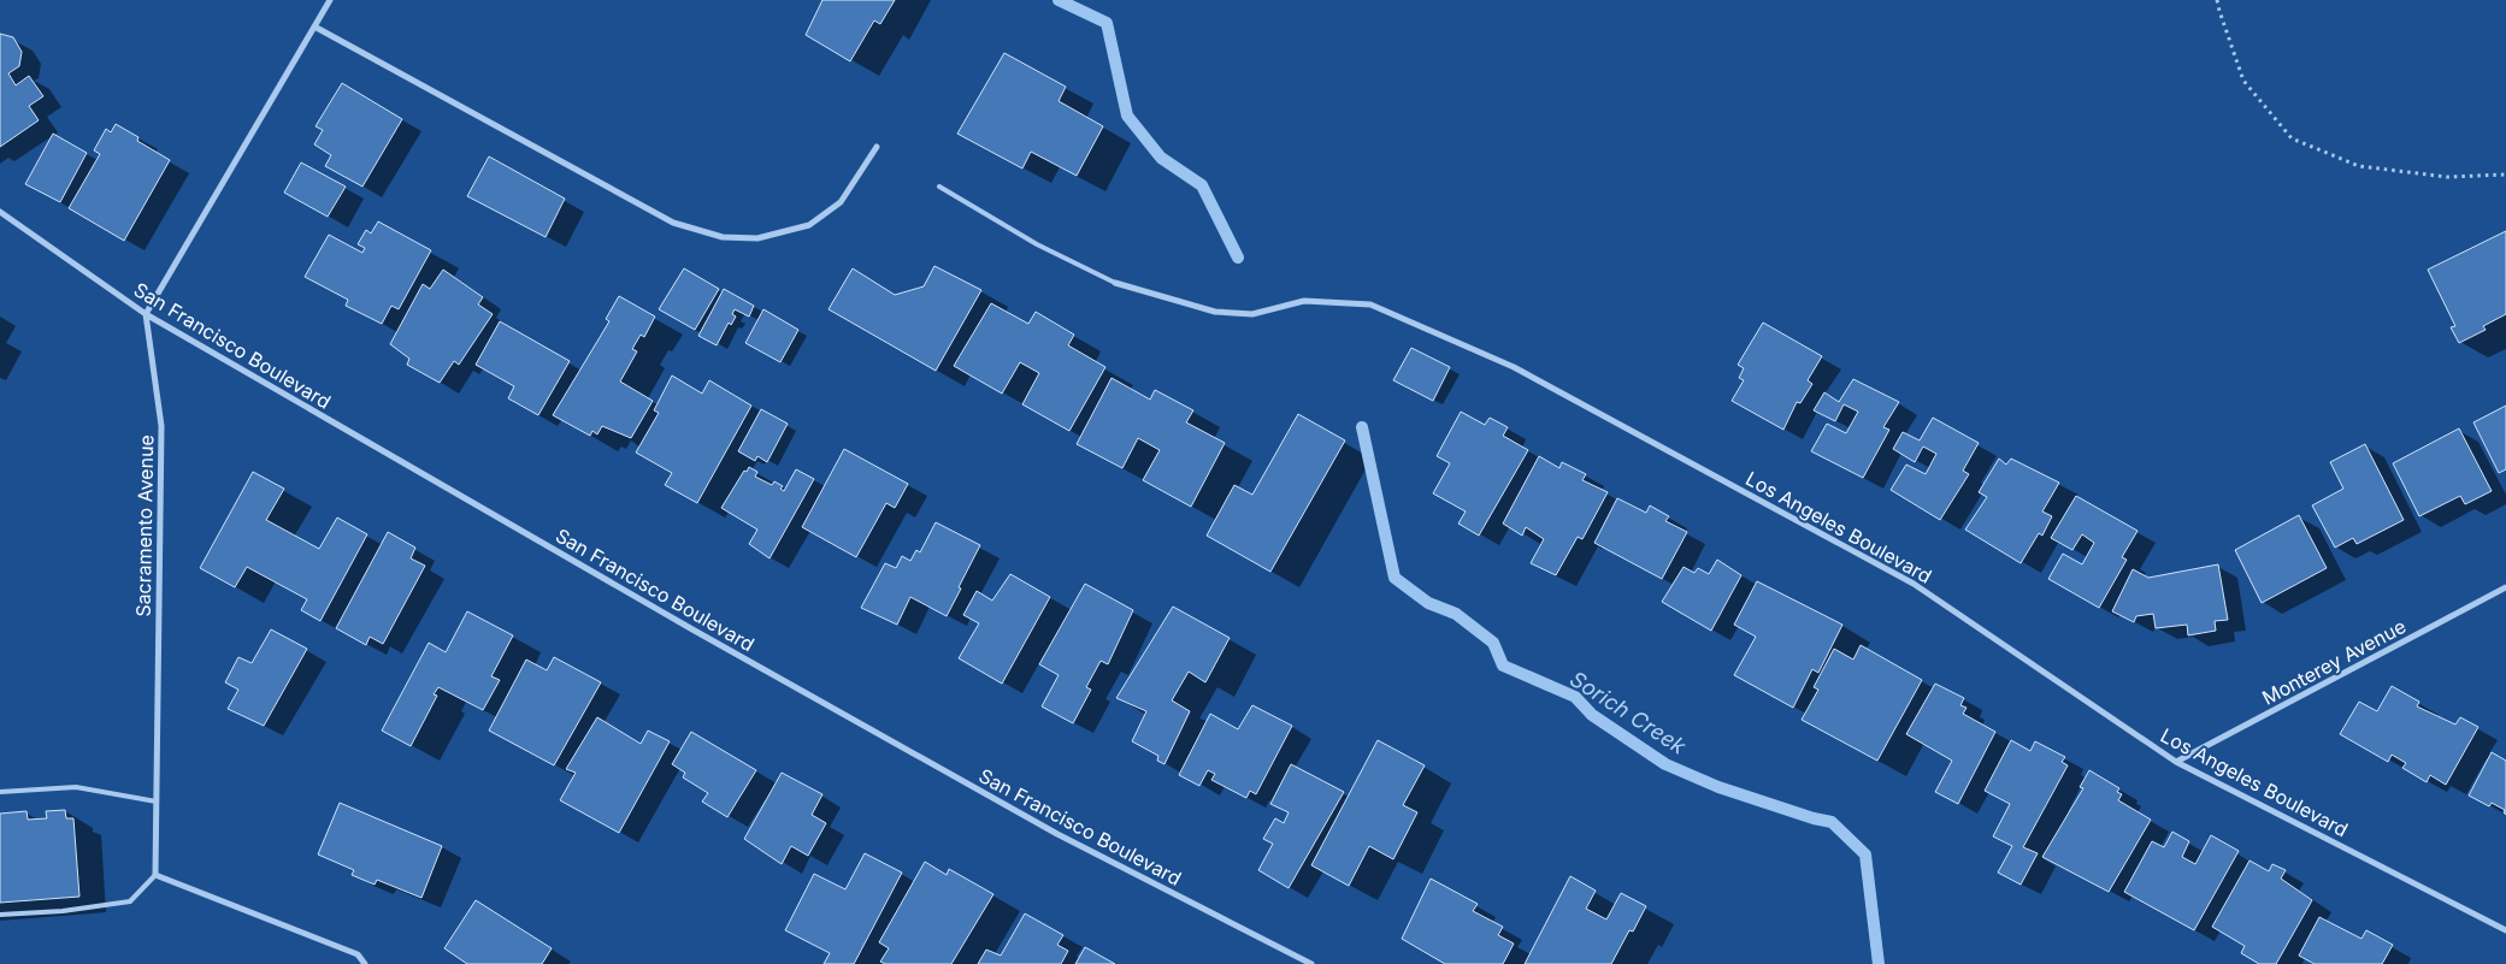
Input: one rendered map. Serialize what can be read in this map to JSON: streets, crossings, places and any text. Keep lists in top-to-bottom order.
{
  "streets": {
    "street": [
      "San Francisco Boulevard",
      "Sacramento Avenue",
      "Los Angeles Boulevard",
      "Monterey Avenue"
    ]
  },
  "crossings": [
    ["San Francisco Boulevard", "Sacramento Avenue"],
    ["Los Angeles Boulevard", "Monterey Avenue"]
  ],
  "water": ["Sorich Creek"]
}
